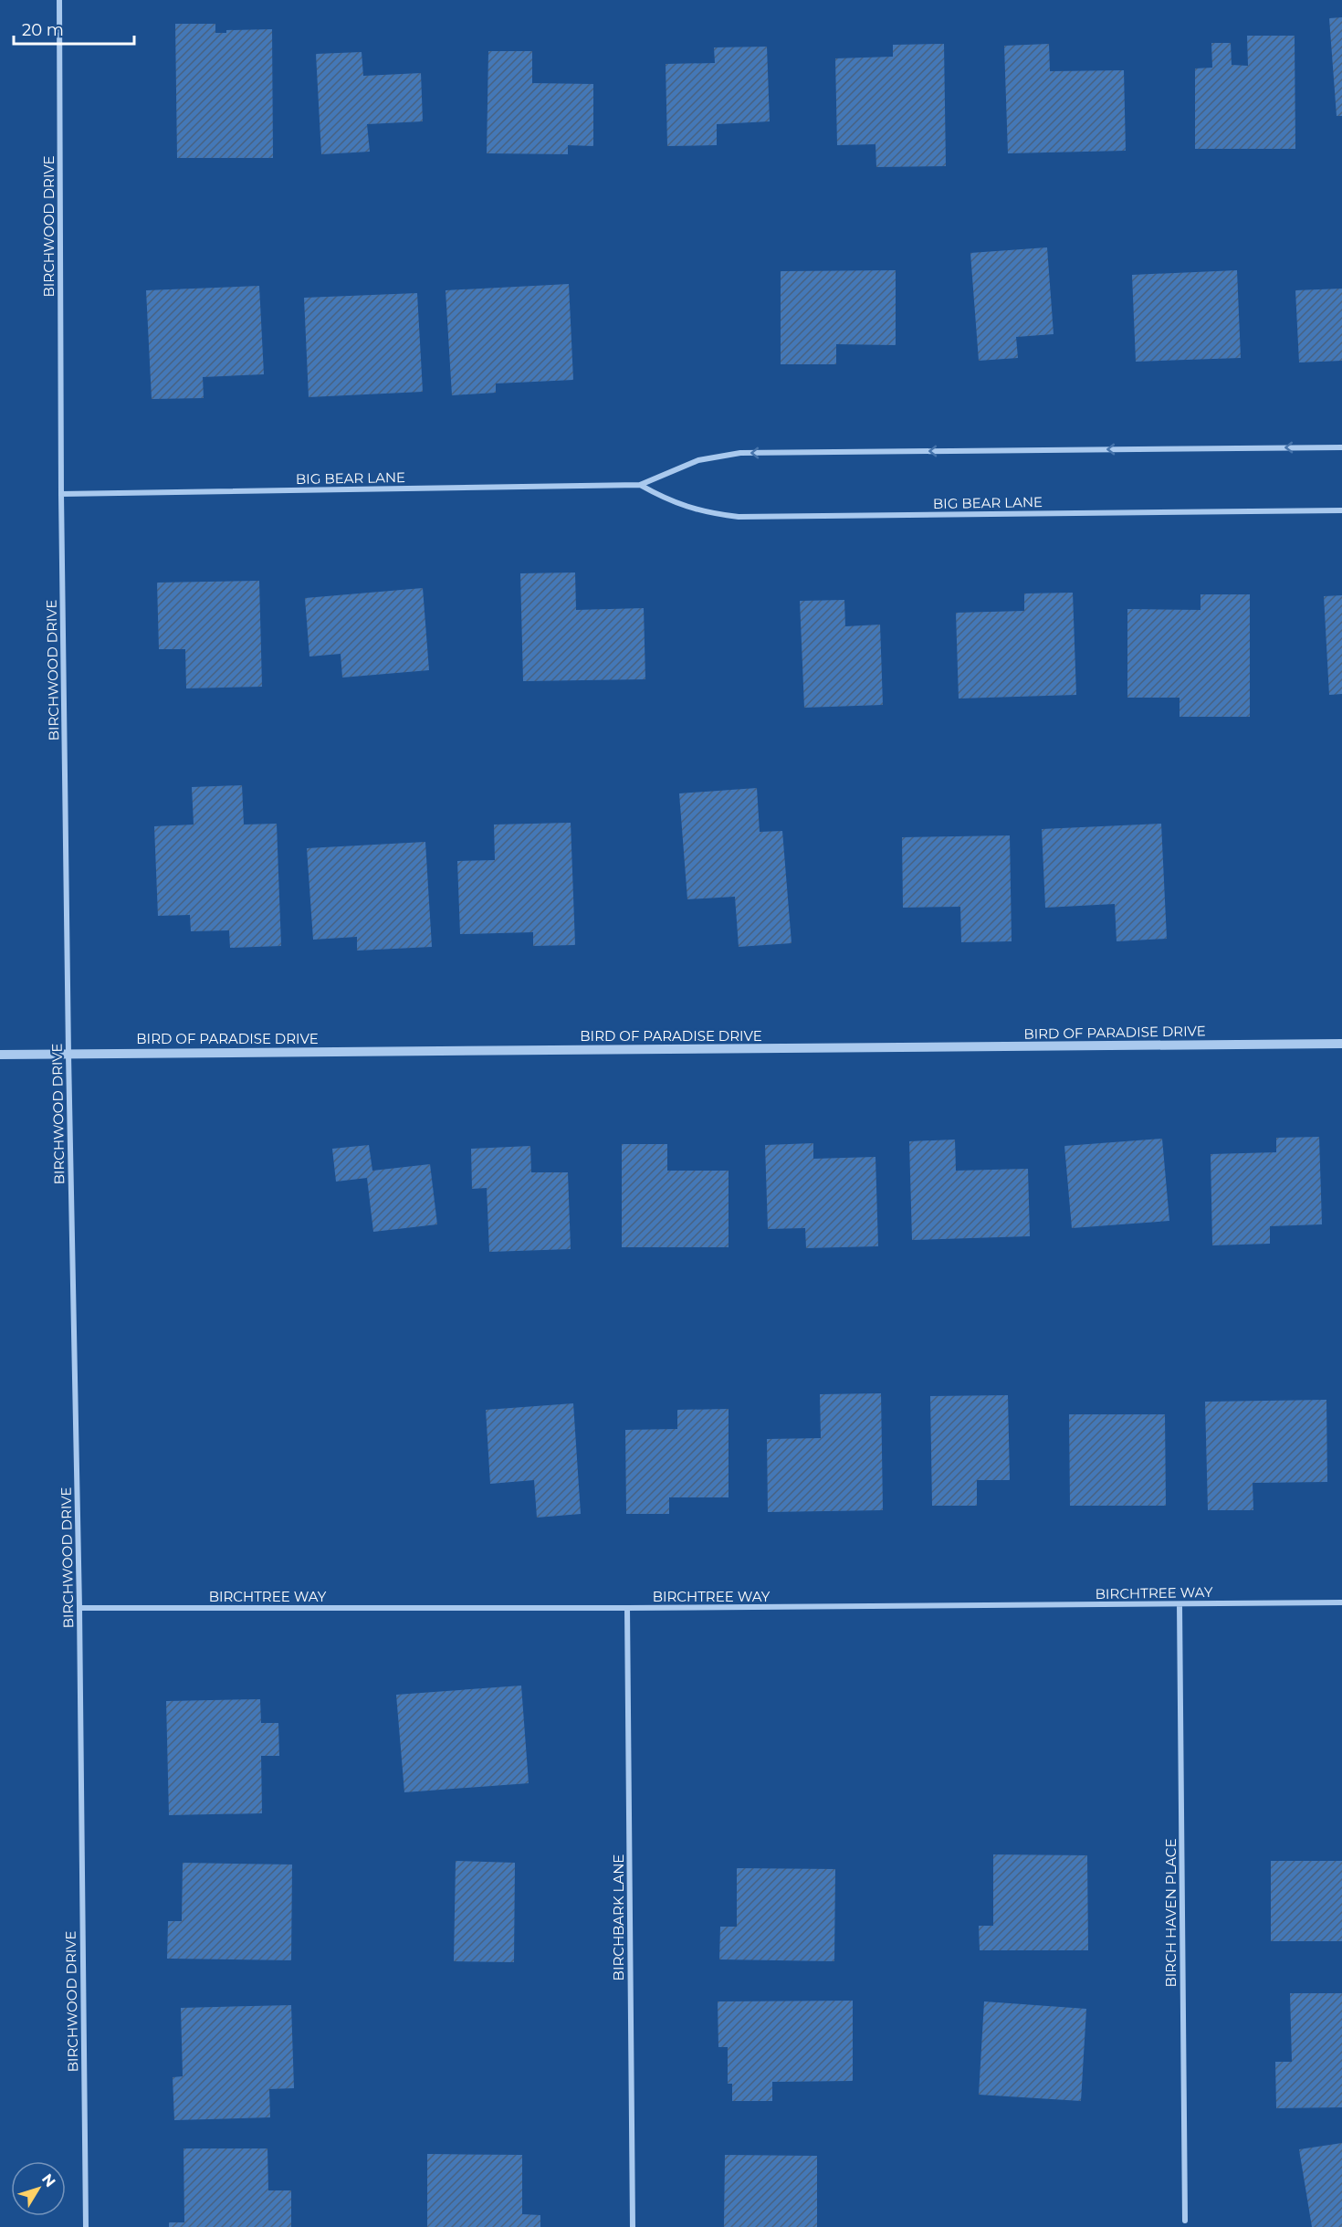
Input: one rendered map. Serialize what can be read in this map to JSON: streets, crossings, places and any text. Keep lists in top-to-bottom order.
{
  "streets": {
    "street": [
      "BIRCHWOOD DRIVE",
      "BIG BEAR LANE",
      "BIRD OF PARADISE DRIVE",
      "BIRCHTREE WAY",
      "BIRCH HAVEN PLACE",
      "BIRCHBARK LANE"
    ]
  },
  "crossings": [
    ["BIRCHWOOD DRIVE", "BIG BEAR LANE"],
    ["BIRCHWOOD DRIVE", "BIRD OF PARADISE DRIVE"],
    ["BIRCHWOOD DRIVE", "BIRCHTREE WAY"],
    ["BIRCHTREE WAY", "BIRCH HAVEN PLACE"],
    ["BIRCHTREE WAY", "BIRCHBARK LANE"]
  ],
  "one_way": ["BIG BEAR LANE"],
  "scale_bar": "20 m",
  "north": "top right"
}
